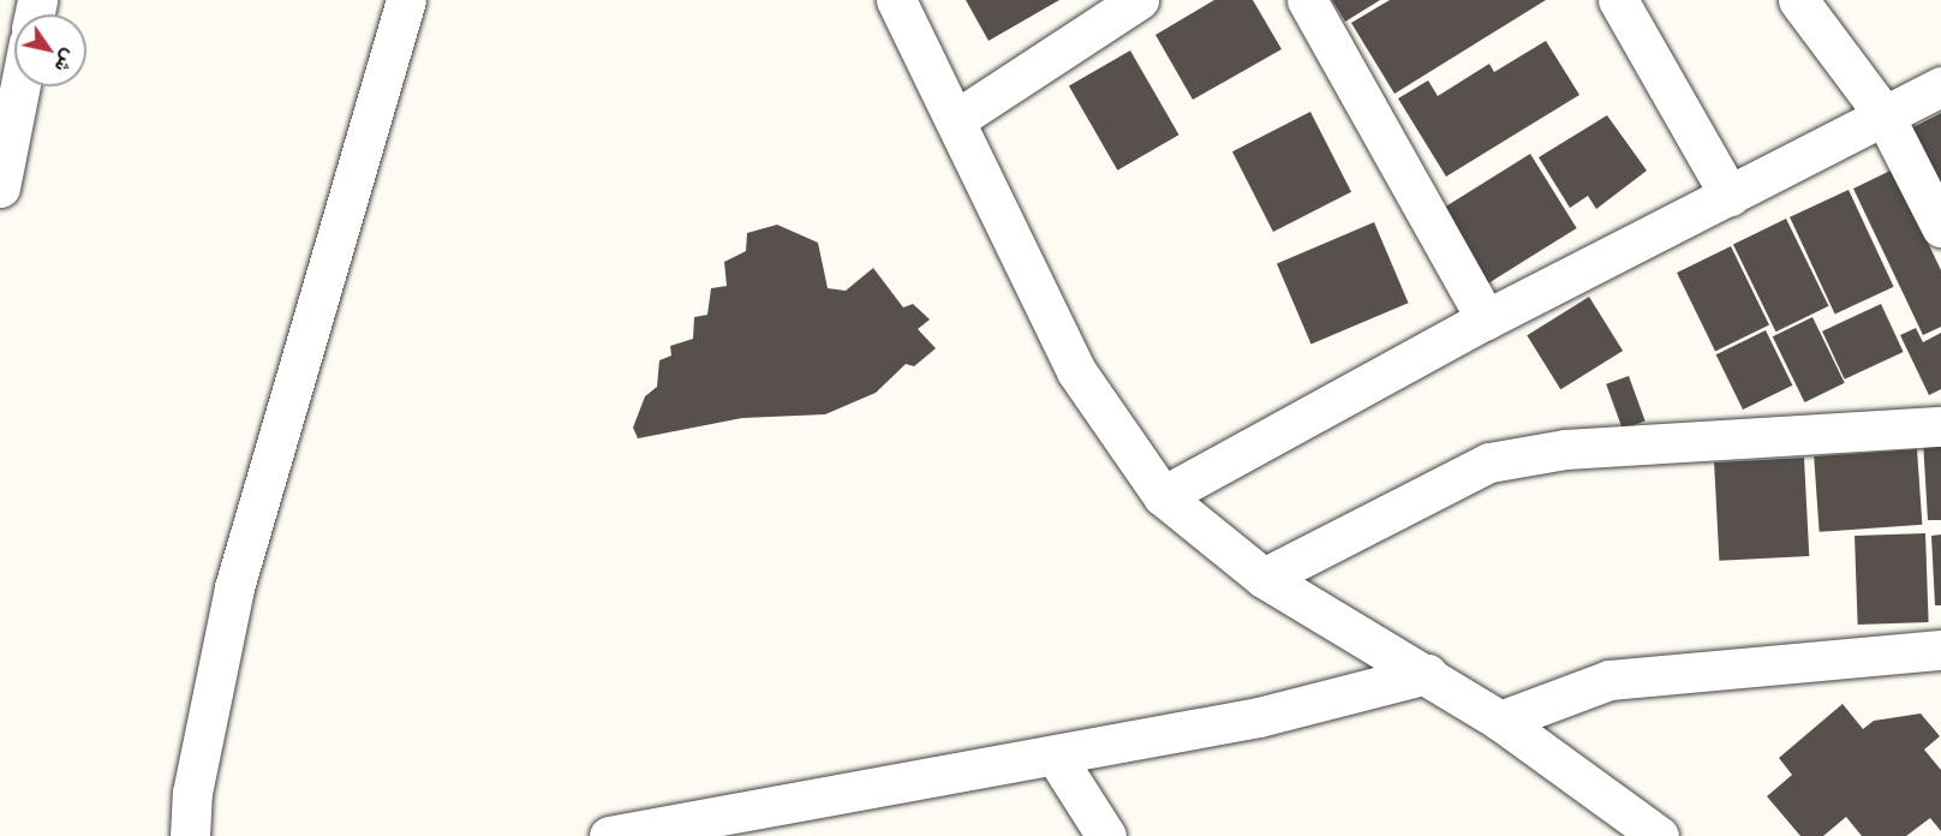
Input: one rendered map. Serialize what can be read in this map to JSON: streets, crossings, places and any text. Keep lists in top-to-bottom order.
{
  "north": "bottom right"
}
